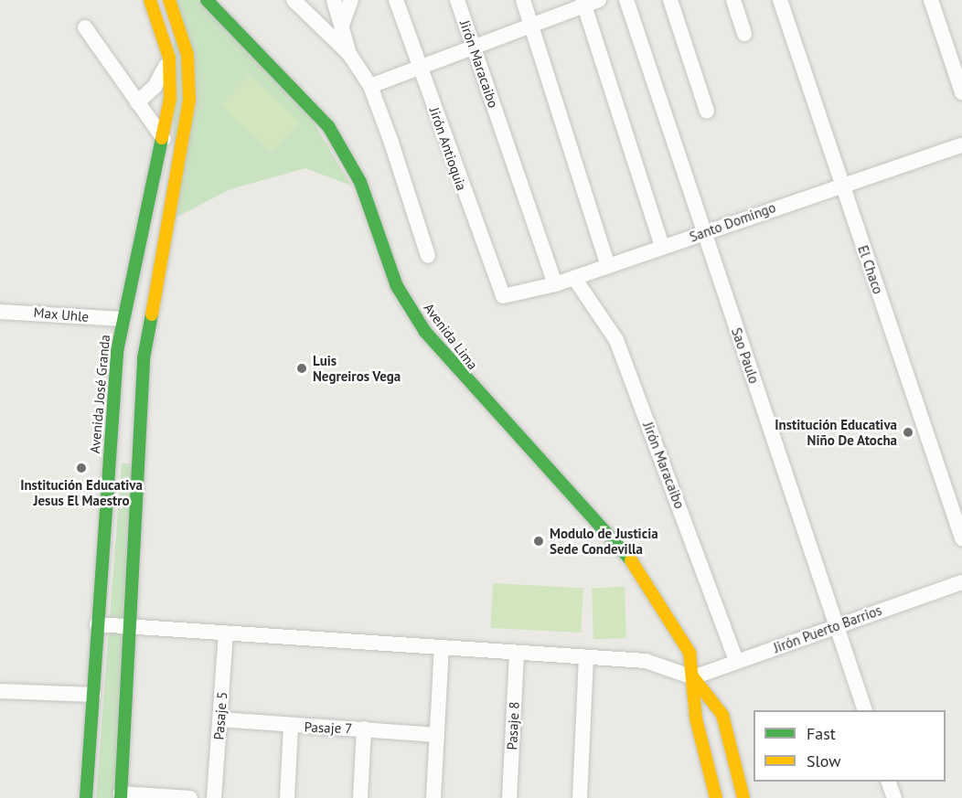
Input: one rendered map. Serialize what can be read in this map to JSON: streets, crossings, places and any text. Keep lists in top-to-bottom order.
{
  "streets": {
    "main road": ["Avenida Lima", "Avenida José Granda"],
    "street": [
      "Jirón Maracaibo",
      "Jirón Antioquia",
      "Santo Domingo",
      "El Chaco",
      "Max Uhle",
      "Sao Paulo",
      "Jirón Puerto Barrios",
      "Pasaje 5",
      "Pasaje 8",
      "Pasaje 7"
    ]
  },
  "crossings": [
    ["Jirón Maracaibo", "Santo Domingo"],
    ["Jirón Maracaibo", "Jirón Puerto Barrios"],
    ["Jirón Antioquia", "Santo Domingo"],
    ["Santo Domingo", "El Chaco"],
    ["Santo Domingo", "Sao Paulo"],
    ["Max Uhle", "Avenida José Granda"],
    ["Avenida Lima", "Jirón Puerto Barrios"],
    ["Sao Paulo", "Jirón Puerto Barrios"],
    ["Pasaje 5", "Pasaje 7"]
  ],
  "places": [
    "Luis Negreiros Vega",
    "Institución Educativa Niño De Atocha",
    "Institución Educativa Jesus El Maestro",
    "Modulo de Justicia Sede Condevilla"
  ],
  "legend": ["Fast", "Slow"]
}
